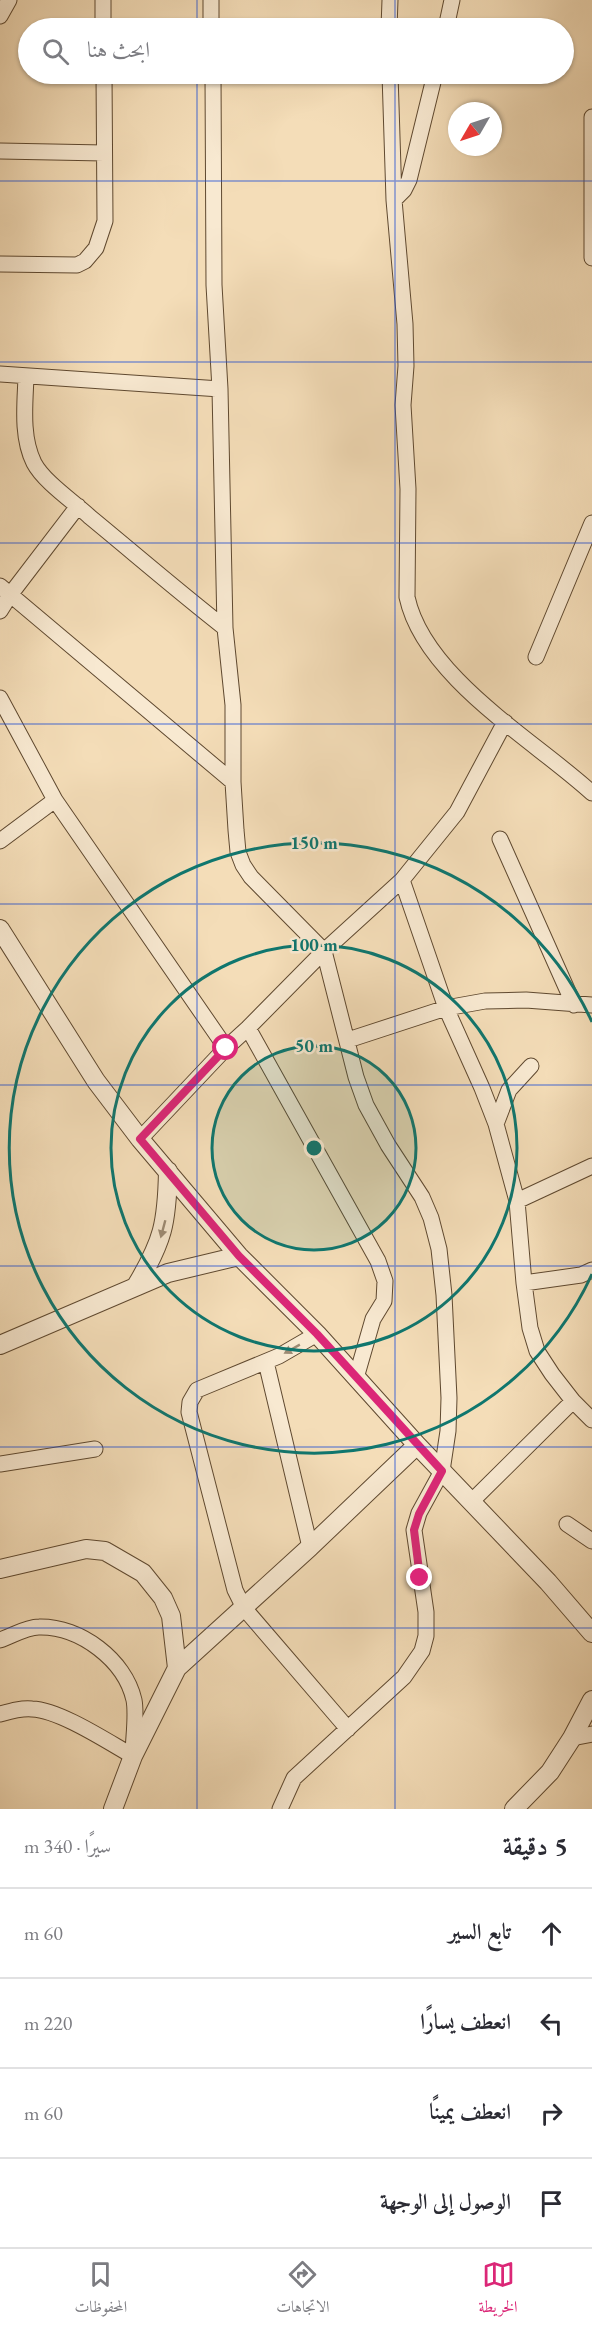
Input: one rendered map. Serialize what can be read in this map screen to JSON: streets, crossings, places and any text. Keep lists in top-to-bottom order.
{
  "north": "bottom left",
  "page": {
    "search": "ابحث هنا",
    "heading": ["5 دقيقة", "سيرًا · 340 m"],
    "list": [
      ["تابع السير", "60 m"],
      ["انعطف يسارًا", "220 m"],
      ["انعطف يمينًا", "60 m"],
      "الوصول إلى الوجهة"
    ],
    "nav": ["الخريطة", "الاتجاهات", "المحفوظات"]
  },
  "rings": ["150 m", "100 m", "50 m"]
}
